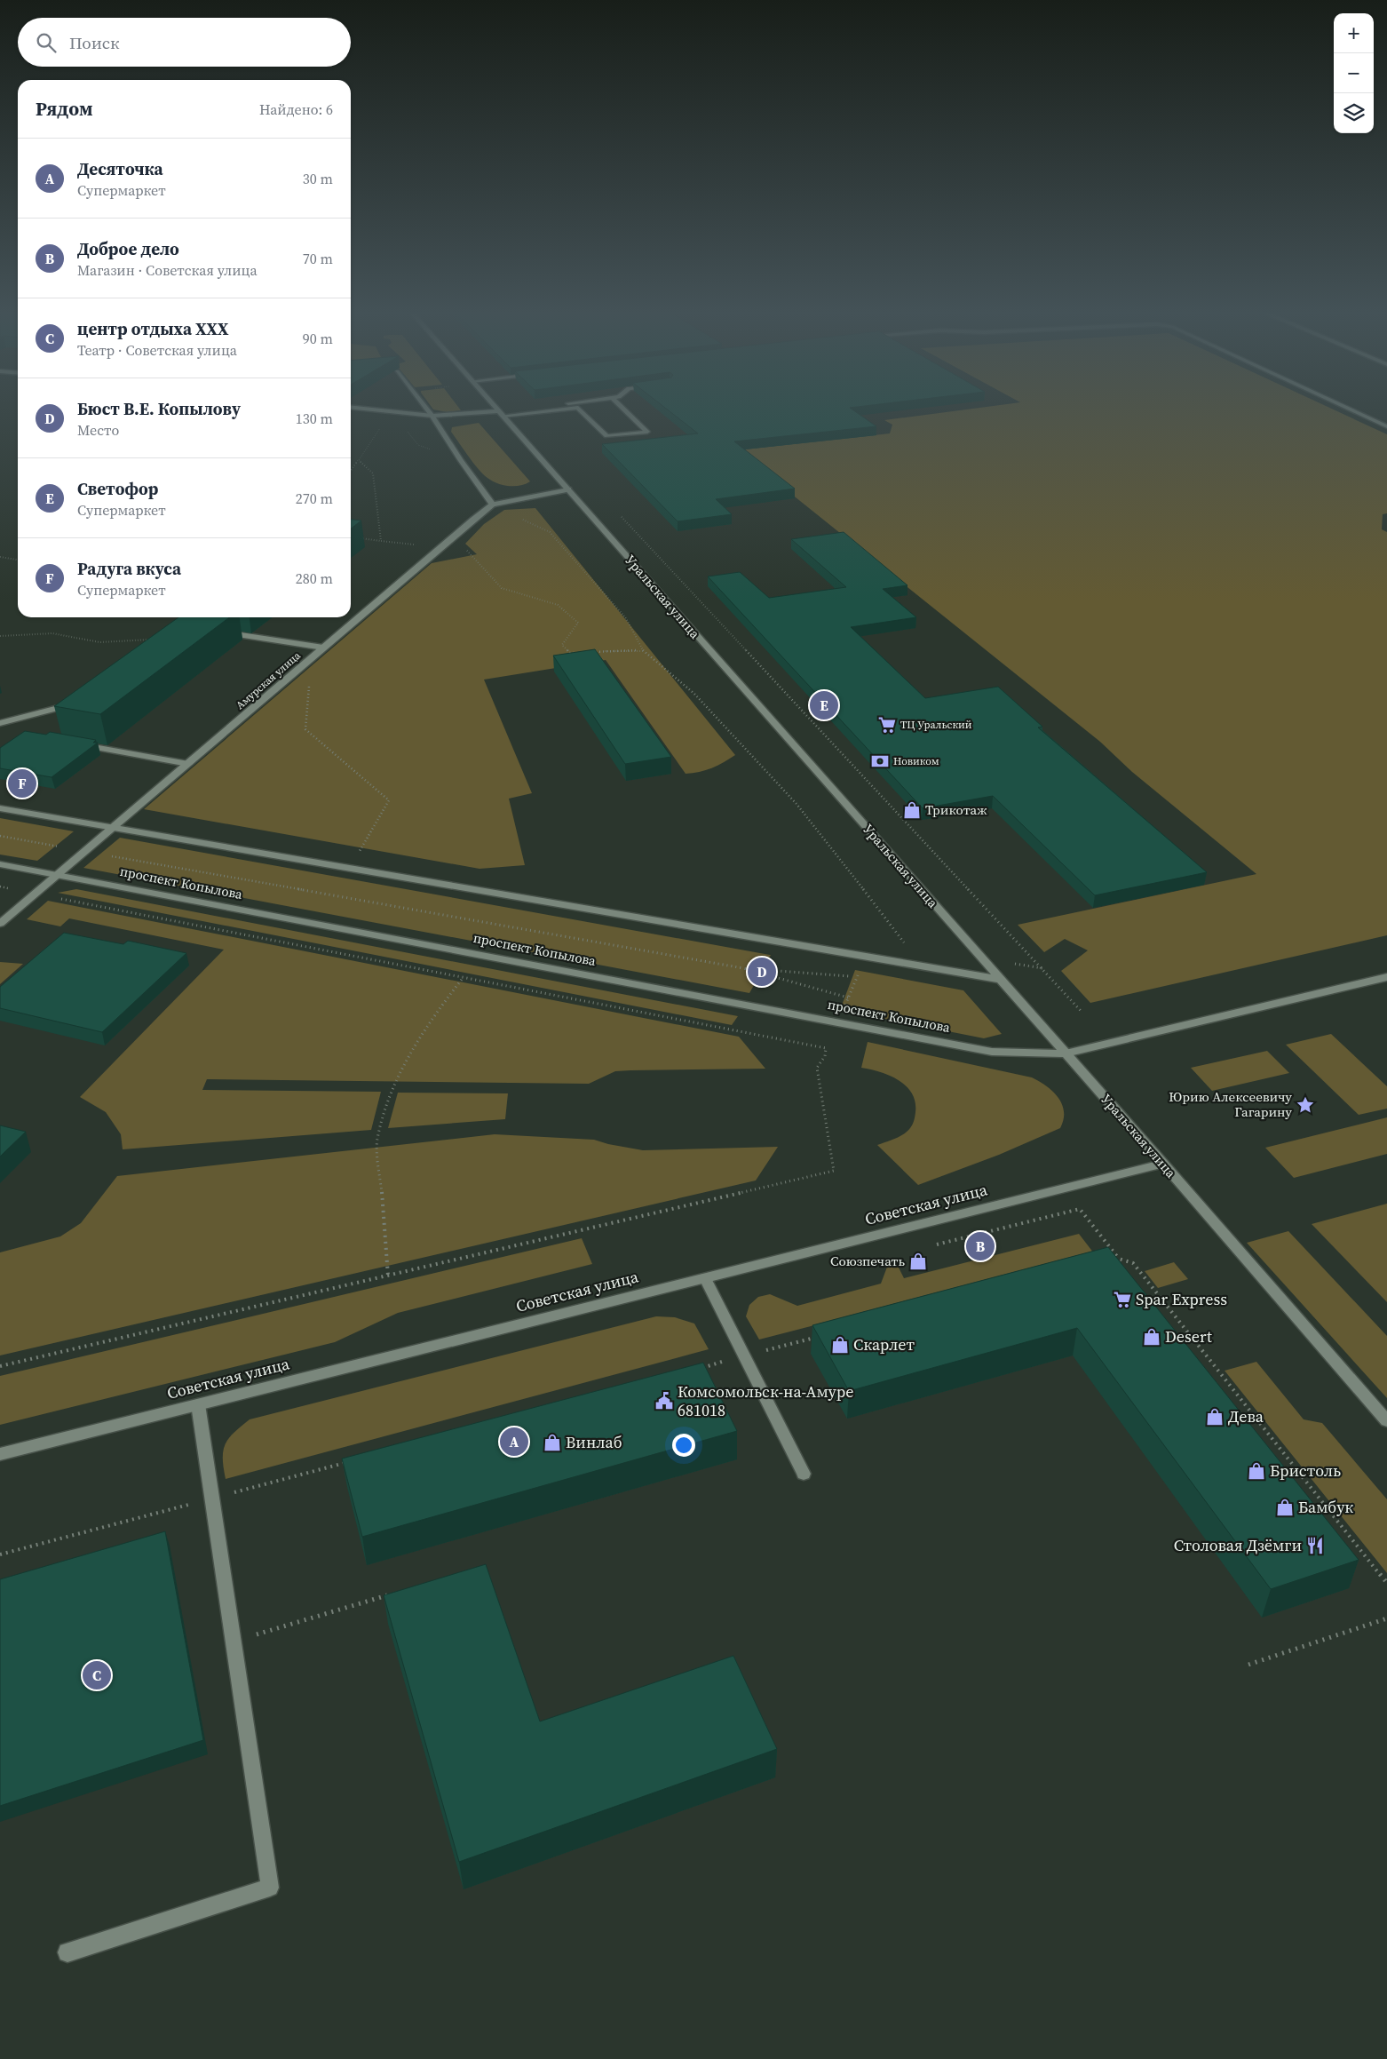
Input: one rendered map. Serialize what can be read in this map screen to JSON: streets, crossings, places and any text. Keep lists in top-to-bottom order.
{
  "streets": {
    "street": [
      "Уральская улица",
      "Амурская улица",
      "проспект Копылова",
      "Советская улица"
    ]
  },
  "crossings": [
    ["Уральская улица", "Амурская улица"],
    ["Уральская улица", "проспект Копылова"],
    ["Уральская улица", "Советская улица"],
    ["Амурская улица", "проспект Копылова"]
  ],
  "places": {
    "supermarket": ["ТЦ Уральский", "Spar Express"],
    "bank": ["Новиком"],
    "shop": [
      "Трикотаж",
      "Союзпечать",
      "Desert",
      "Скарлет",
      "Дева",
      "Винлаб",
      "Бристоль",
      "Бамбук"
    ],
    "place": ["Юрию Алексеевичу Гагарину"],
    "public building": ["Комсомольск-на-Амуре 681018"],
    "restaurant": ["Столовая Дзёмги"]
  },
  "page": {
    "map_buttons": ["+", "−"],
    "search": "Поиск",
    "heading": ["Рядом", "Найдено: 6"],
    "list": [
      {
        "mark": "A",
        "name": "Десяточка",
        "note": "Супермаркет",
        "value": "30 m"
      },
      {
        "mark": "B",
        "name": "Доброе дело",
        "note": "Магазин · Советская улица",
        "value": "70 m"
      },
      {
        "mark": "C",
        "name": "центр отдыха ХХХ",
        "note": "Театр · Советская улица",
        "value": "90 m"
      },
      {
        "mark": "D",
        "name": "Бюст В.Е. Копылову",
        "note": "Место",
        "value": "130 m"
      },
      {
        "mark": "E",
        "name": "Светофор",
        "note": "Супермаркет",
        "value": "270 m"
      },
      {
        "mark": "F",
        "name": "Радуга вкуса",
        "note": "Супермаркет",
        "value": "280 m"
      }
    ],
    "pins": [
      "E",
      "F",
      "D",
      "B",
      "A",
      "C"
    ]
  }
}
